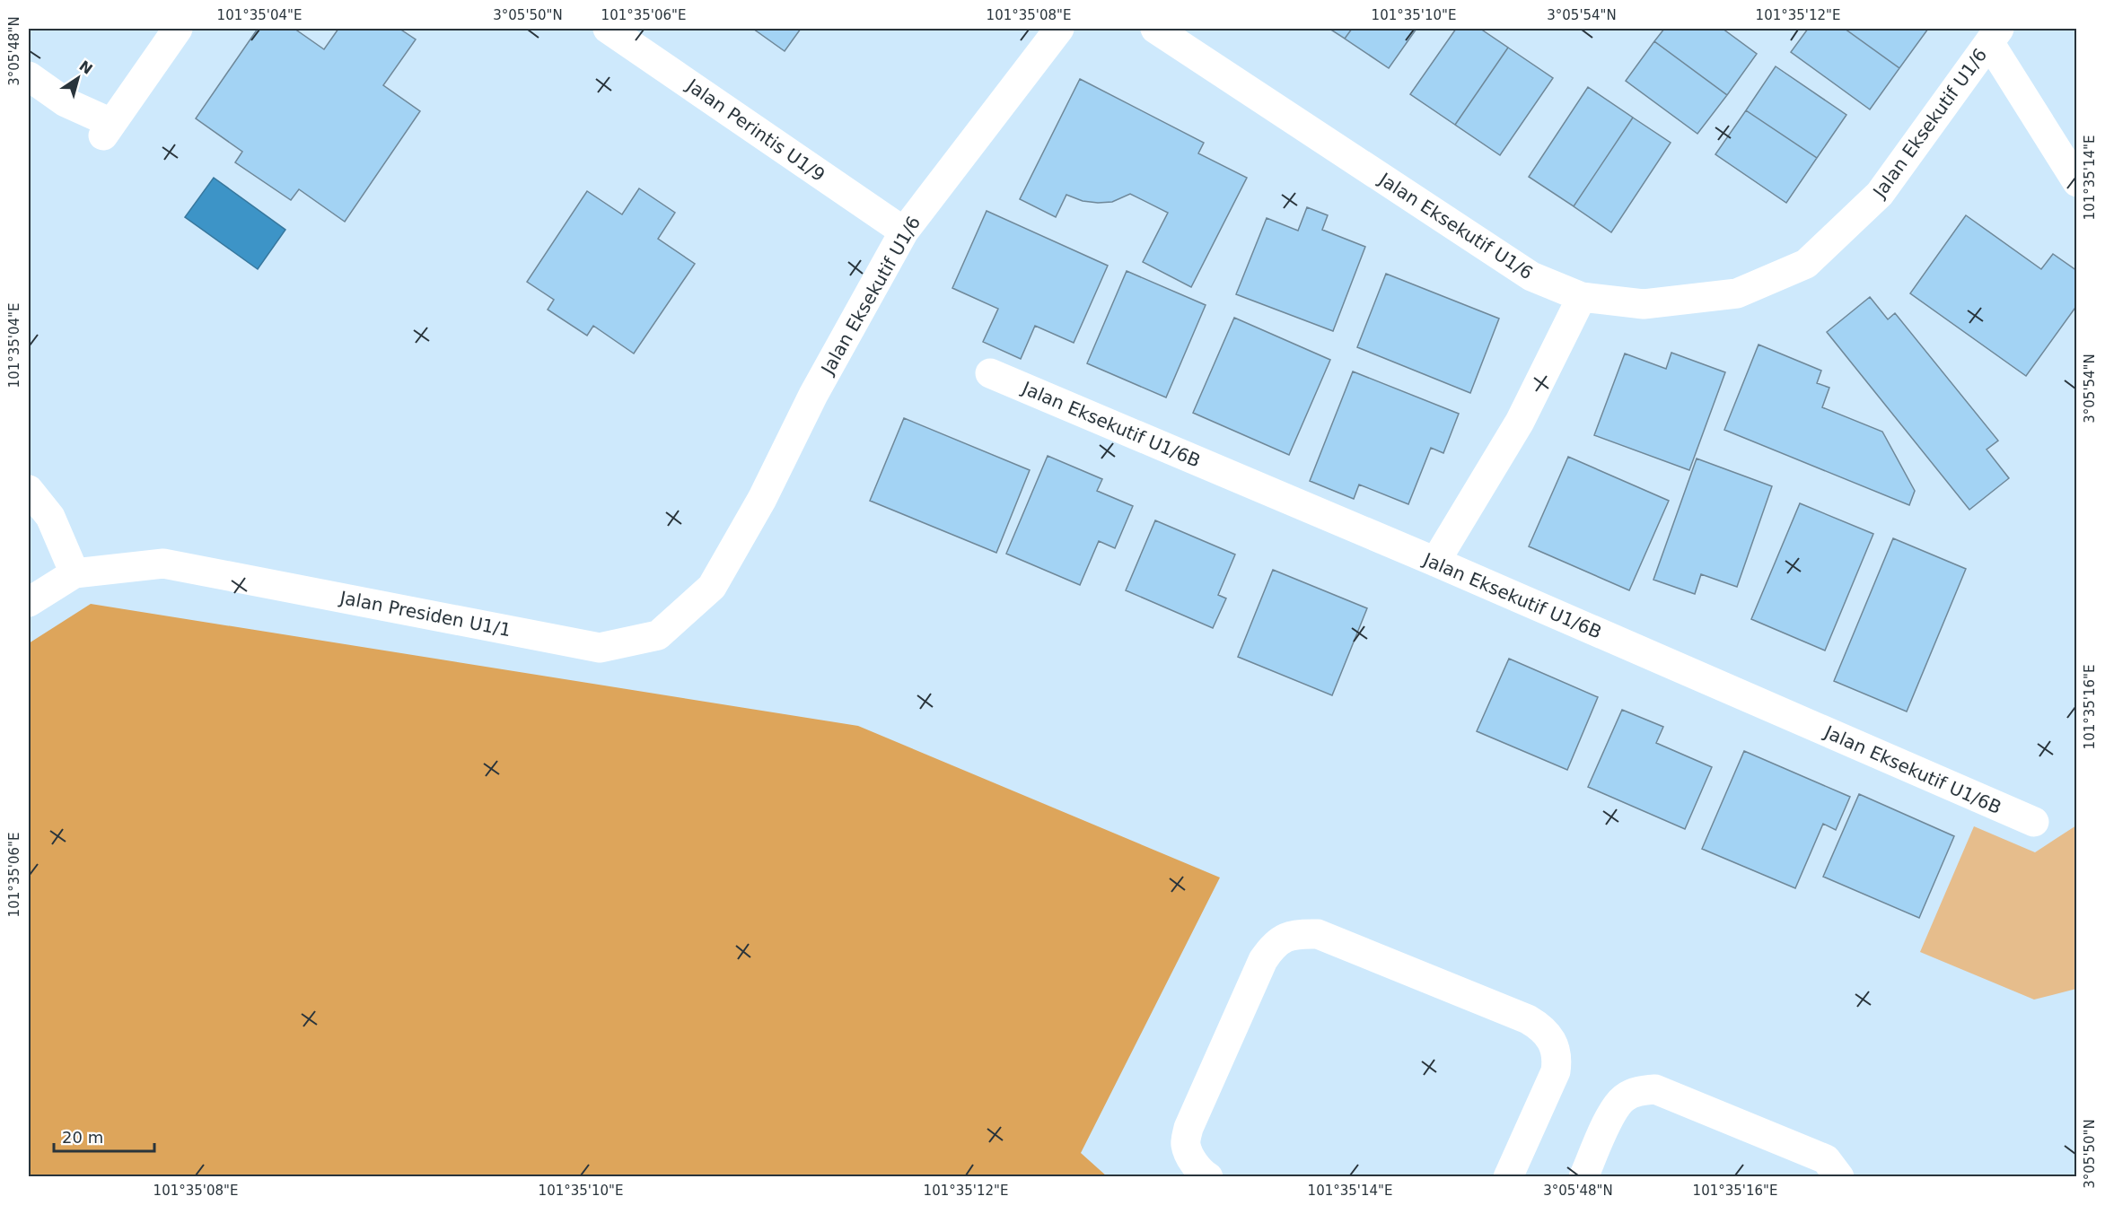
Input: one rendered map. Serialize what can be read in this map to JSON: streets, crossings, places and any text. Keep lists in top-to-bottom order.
{
  "streets": {
    "street": [
      "Jalan Eksekutif U1/6",
      "Jalan Perintis U1/9",
      "Jalan Eksekutif U1/6B",
      "Jalan Presiden U1/1"
    ]
  },
  "crossings": [
    ["Jalan Eksekutif U1/6", "Jalan Perintis U1/9"],
    ["Jalan Eksekutif U1/6", "Jalan Presiden U1/1"]
  ],
  "scale_bar": "20 m",
  "north": "top right",
  "coordinates": [
    "101°35'04\"E",
    "3°05'50\"N",
    "101°35'06\"E",
    "101°35'08\"E",
    "101°35'10\"E",
    "3°05'54\"N",
    "101°35'12\"E",
    "3°05'48\"N",
    "101°35'14\"E",
    "101°35'16\"E"
  ]
}
